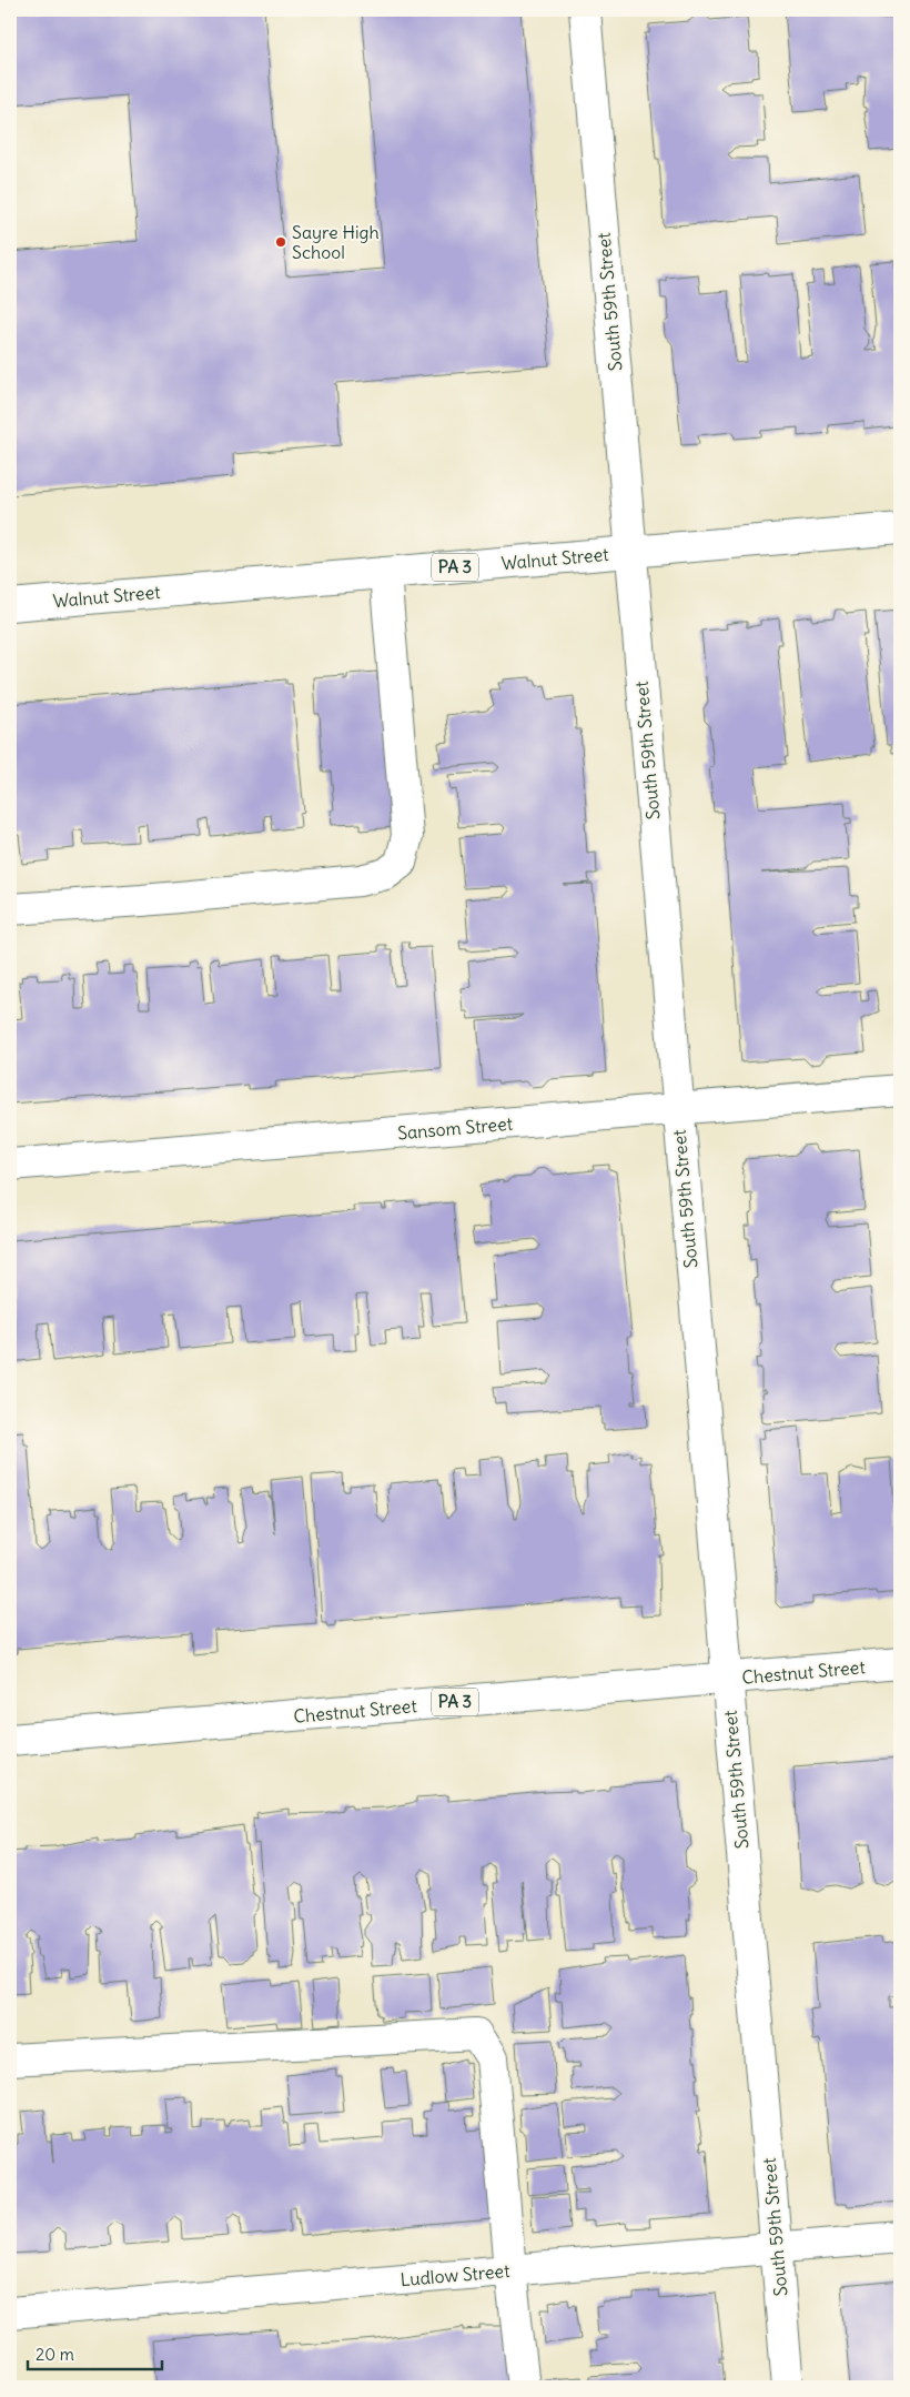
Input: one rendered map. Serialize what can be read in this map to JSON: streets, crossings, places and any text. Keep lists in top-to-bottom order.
{
  "streets": {
    "street": [
      "South 59th Street",
      "Walnut Street",
      "PA 3",
      "Sansom Street",
      "Chestnut Street",
      "Ludlow Street"
    ]
  },
  "crossings": [
    ["South 59th Street", "Walnut Street"],
    ["South 59th Street", "Sansom Street"],
    ["South 59th Street", "Chestnut Street"],
    ["South 59th Street", "Ludlow Street"]
  ],
  "places": ["Sayre High School"],
  "scale_bar": "20 m"
}
